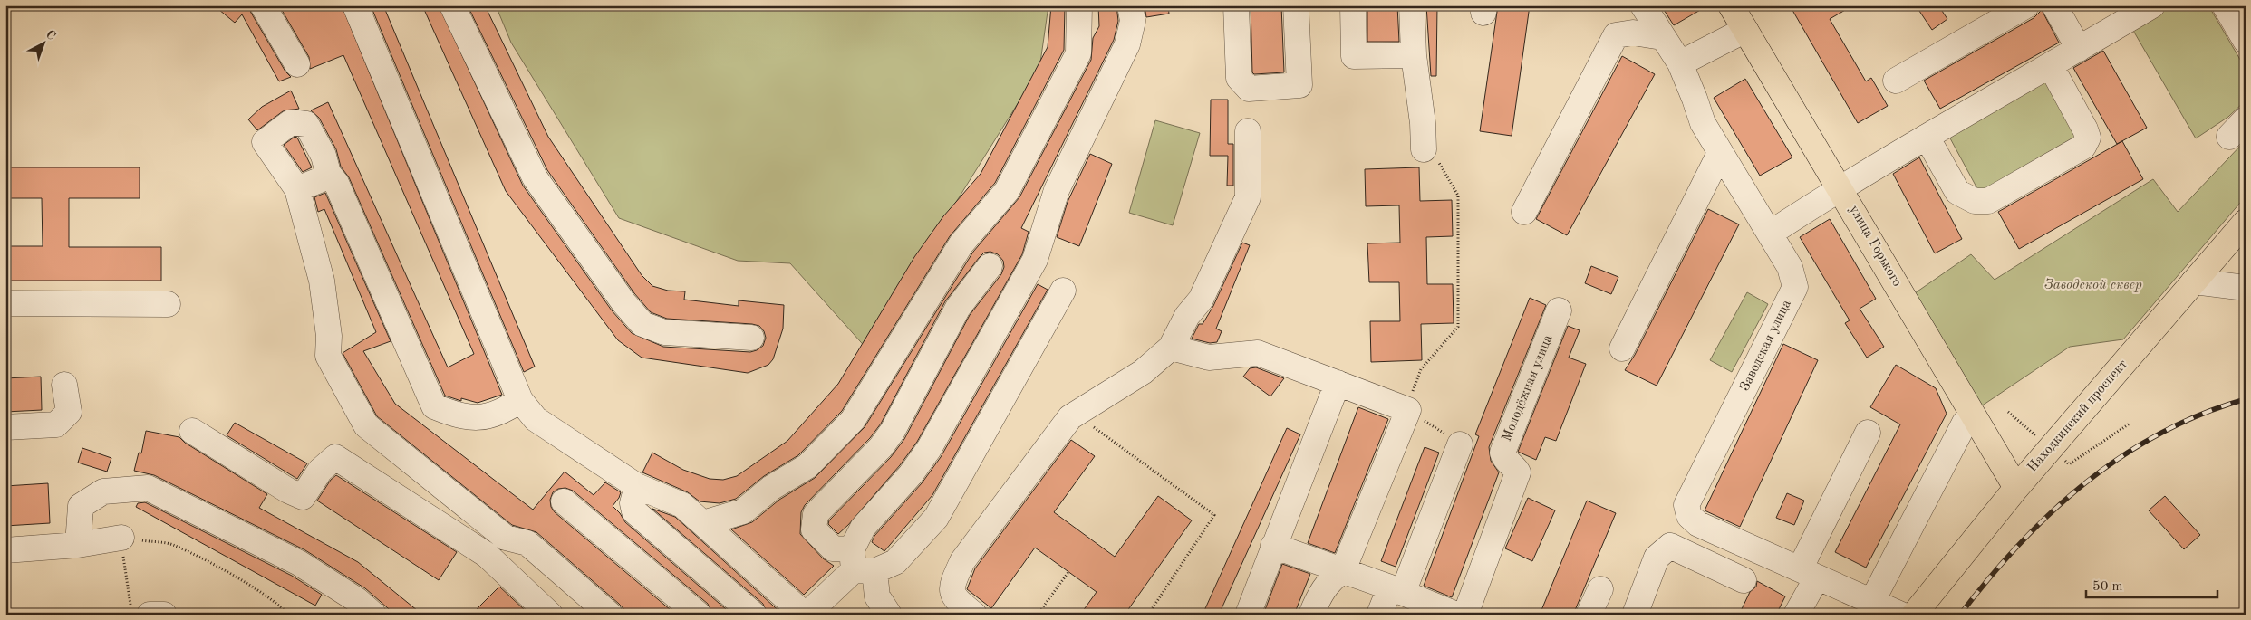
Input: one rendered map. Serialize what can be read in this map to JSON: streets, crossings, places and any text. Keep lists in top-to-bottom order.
{
  "streets": {
    "main road": ["улица Горького", "Находкинский проспект"],
    "street": ["Заводская улица", "Молодёжная улица"]
  },
  "crossings": [
    ["улица Горького", "Находкинский проспект"]
  ],
  "parks": ["Заводской сквер"],
  "scale_bar": "50 m",
  "north": "top right"
}
